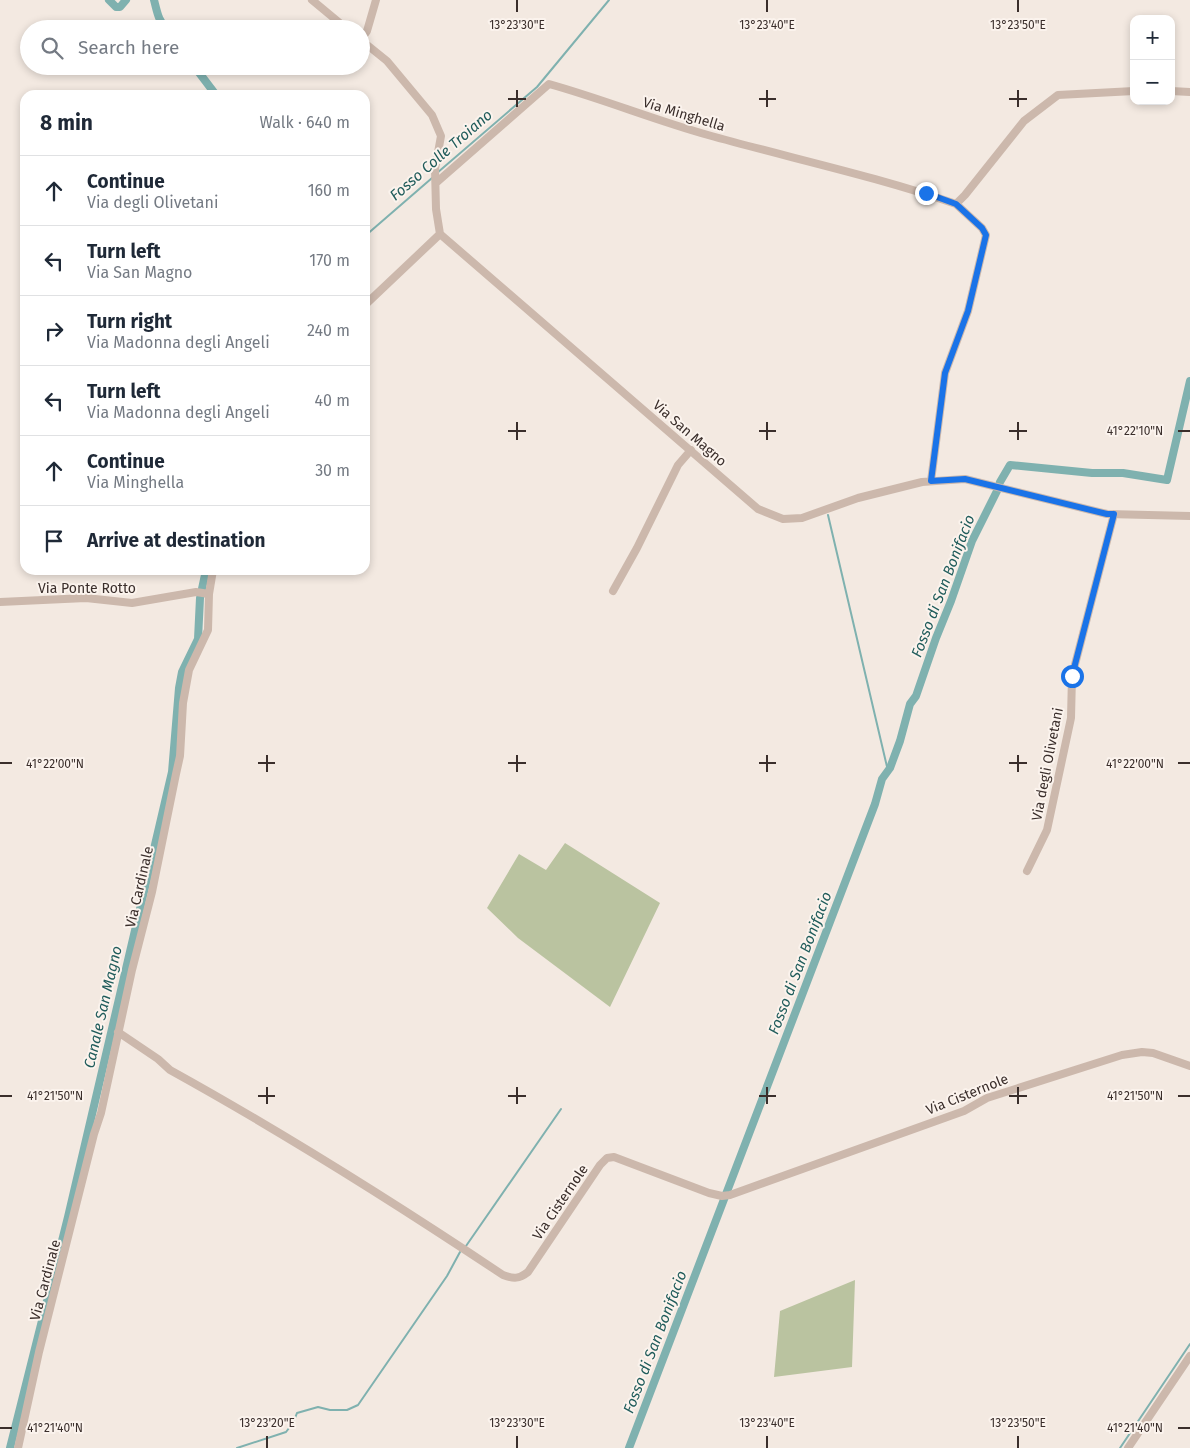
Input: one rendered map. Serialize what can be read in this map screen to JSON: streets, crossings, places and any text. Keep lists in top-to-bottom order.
{
  "streets": {
    "street": [
      "Via Minghella",
      "Via San Magno",
      "Via Ponte Rotto",
      "Via degli Olivetani",
      "Via Cardinale",
      "Via Cisternole"
    ]
  },
  "crossings": [
    ["Via San Magno", "Via degli Olivetani"],
    ["Via Ponte Rotto", "Via Cardinale"],
    ["Via Cardinale", "Via Cisternole"]
  ],
  "water": ["Fosso Colle Troiano", "Fosso di San Bonifacio", "Canale San Magno"],
  "page": {
    "map_buttons": ["+", "−"],
    "search": "Search here",
    "heading": ["8 min", "Walk · 640 m"],
    "list": [
      ["Continue", "Via degli Olivetani", "160 m"],
      ["Turn left", "Via San Magno", "170 m"],
      ["Turn right", "Via Madonna degli Angeli", "240 m"],
      ["Turn left", "Via Madonna degli Angeli", "40 m"],
      ["Continue", "Via Minghella", "30 m"],
      "Arrive at destination"
    ]
  },
  "coordinates": [
    "13°23'30\"E",
    "13°23'40\"E",
    "13°23'50\"E",
    "41°22'10\"N",
    "41°22'00\"N",
    "41°21'50\"N",
    "13°23'20\"E",
    "41°21'40\"N"
  ]
}
